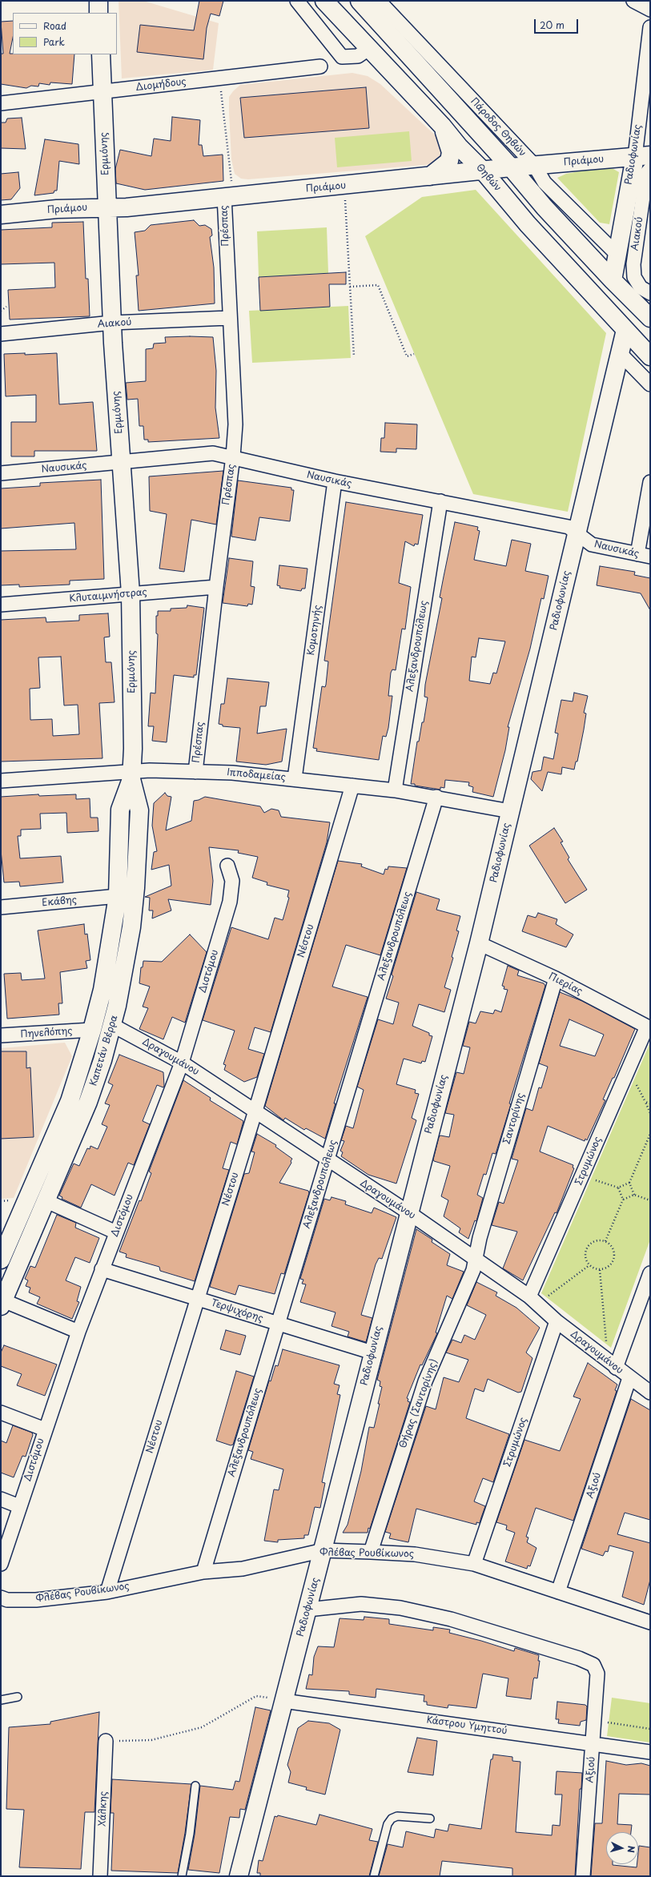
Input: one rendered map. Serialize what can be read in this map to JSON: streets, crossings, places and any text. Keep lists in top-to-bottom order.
{
  "streets": {
    "street": [
      "Διομήδους",
      "Πάροδος Θηβών",
      "Ερμιόνης",
      "Ραδιοφωνίας",
      "Πριάμου",
      "Θηβών",
      "Πρέσπας",
      "Αιακού",
      "Ναυσικάς",
      "Κλυταιμνήστρας",
      "Κομοτηνής",
      "Αλεξανδρουπόλεως",
      "Ιπποδαμείας",
      "Εκάβης",
      "Νέστου",
      "Διστόμου",
      "Πιερίας",
      "Πηνελόπης",
      "Καπετάν Βέρρα",
      "Δραγουμάνου",
      "Σαντορίνης",
      "Στρυμώνος",
      "Τερψιχόρης",
      "Θήρας (Σαντορίνης)",
      "Αξιού",
      "Φλέβας Ρουβίκωνος",
      "Κάστρου Υμηττού",
      "Χάλκης"
    ]
  },
  "crossings": [
    ["Διομήδους", "Ερμιόνης"],
    ["Πάροδος Θηβών", "Ραδιοφωνίας"],
    ["Πάροδος Θηβών", "Πριάμου"],
    ["Ερμιόνης", "Πριάμου"],
    ["Ερμιόνης", "Αιακού"],
    ["Ερμιόνης", "Ναυσικάς"],
    ["Ερμιόνης", "Κλυταιμνήστρας"],
    ["Ερμιόνης", "Ιπποδαμείας"],
    ["Ερμιόνης", "Καπετάν Βέρρα"],
    ["Ραδιοφωνίας", "Πριάμου"],
    ["Ραδιοφωνίας", "Θηβών"],
    ["Ραδιοφωνίας", "Ναυσικάς"],
    ["Ραδιοφωνίας", "Ιπποδαμείας"],
    ["Ραδιοφωνίας", "Πιερίας"],
    ["Ραδιοφωνίας", "Δραγουμάνου"],
    ["Ραδιοφωνίας", "Τερψιχόρης"],
    ["Ραδιοφωνίας", "Αξιού"],
    ["Ραδιοφωνίας", "Φλέβας Ρουβίκωνος"],
    ["Ραδιοφωνίας", "Κάστρου Υμηττού"],
    ["Πριάμου", "Θηβών"],
    ["Πριάμου", "Πρέσπας"],
    ["Πρέσπας", "Αιακού"],
    ["Πρέσπας", "Ναυσικάς"],
    ["Πρέσπας", "Κλυταιμνήστρας"],
    ["Πρέσπας", "Ιπποδαμείας"],
    ["Ναυσικάς", "Κομοτηνής"],
    ["Ναυσικάς", "Αλεξανδρουπόλεως"],
    ["Κομοτηνής", "Ιπποδαμείας"],
    ["Αλεξανδρουπόλεως", "Ιπποδαμείας"],
    ["Αλεξανδρουπόλεως", "Δραγουμάνου"],
    ["Αλεξανδρουπόλεως", "Τερψιχόρης"],
    ["Αλεξανδρουπόλεως", "Φλέβας Ρουβίκωνος"],
    ["Ιπποδαμείας", "Νέστου"],
    ["Ιπποδαμείας", "Καπετάν Βέρρα"],
    ["Εκάβης", "Καπετάν Βέρρα"],
    ["Νέστου", "Δραγουμάνου"],
    ["Νέστου", "Τερψιχόρης"],
    ["Νέστου", "Φλέβας Ρουβίκωνος"],
    ["Διστόμου", "Δραγουμάνου"],
    ["Διστόμου", "Τερψιχόρης"],
    ["Πιερίας", "Σαντορίνης"],
    ["Πιερίας", "Στρυμώνος"],
    ["Πηνελόπης", "Καπετάν Βέρρα"],
    ["Καπετάν Βέρρα", "Δραγουμάνου"],
    ["Δραγουμάνου", "Σαντορίνης"],
    ["Δραγουμάνου", "Στρυμώνος"],
    ["Δραγουμάνου", "Θήρας (Σαντορίνης)"],
    ["Δραγουμάνου", "Αξιού"],
    ["Σαντορίνης", "Θήρας (Σαντορίνης)"],
    ["Στρυμώνος", "Φλέβας Ρουβίκωνος"],
    ["Θήρας (Σαντορίνης)", "Φλέβας Ρουβίκωνος"],
    ["Αξιού", "Φλέβας Ρουβίκωνος"],
    ["Αξιού", "Κάστρου Υμηττού"]
  ],
  "legend": ["Road", "Park"],
  "scale_bar": "20 m",
  "north": "right"
}
